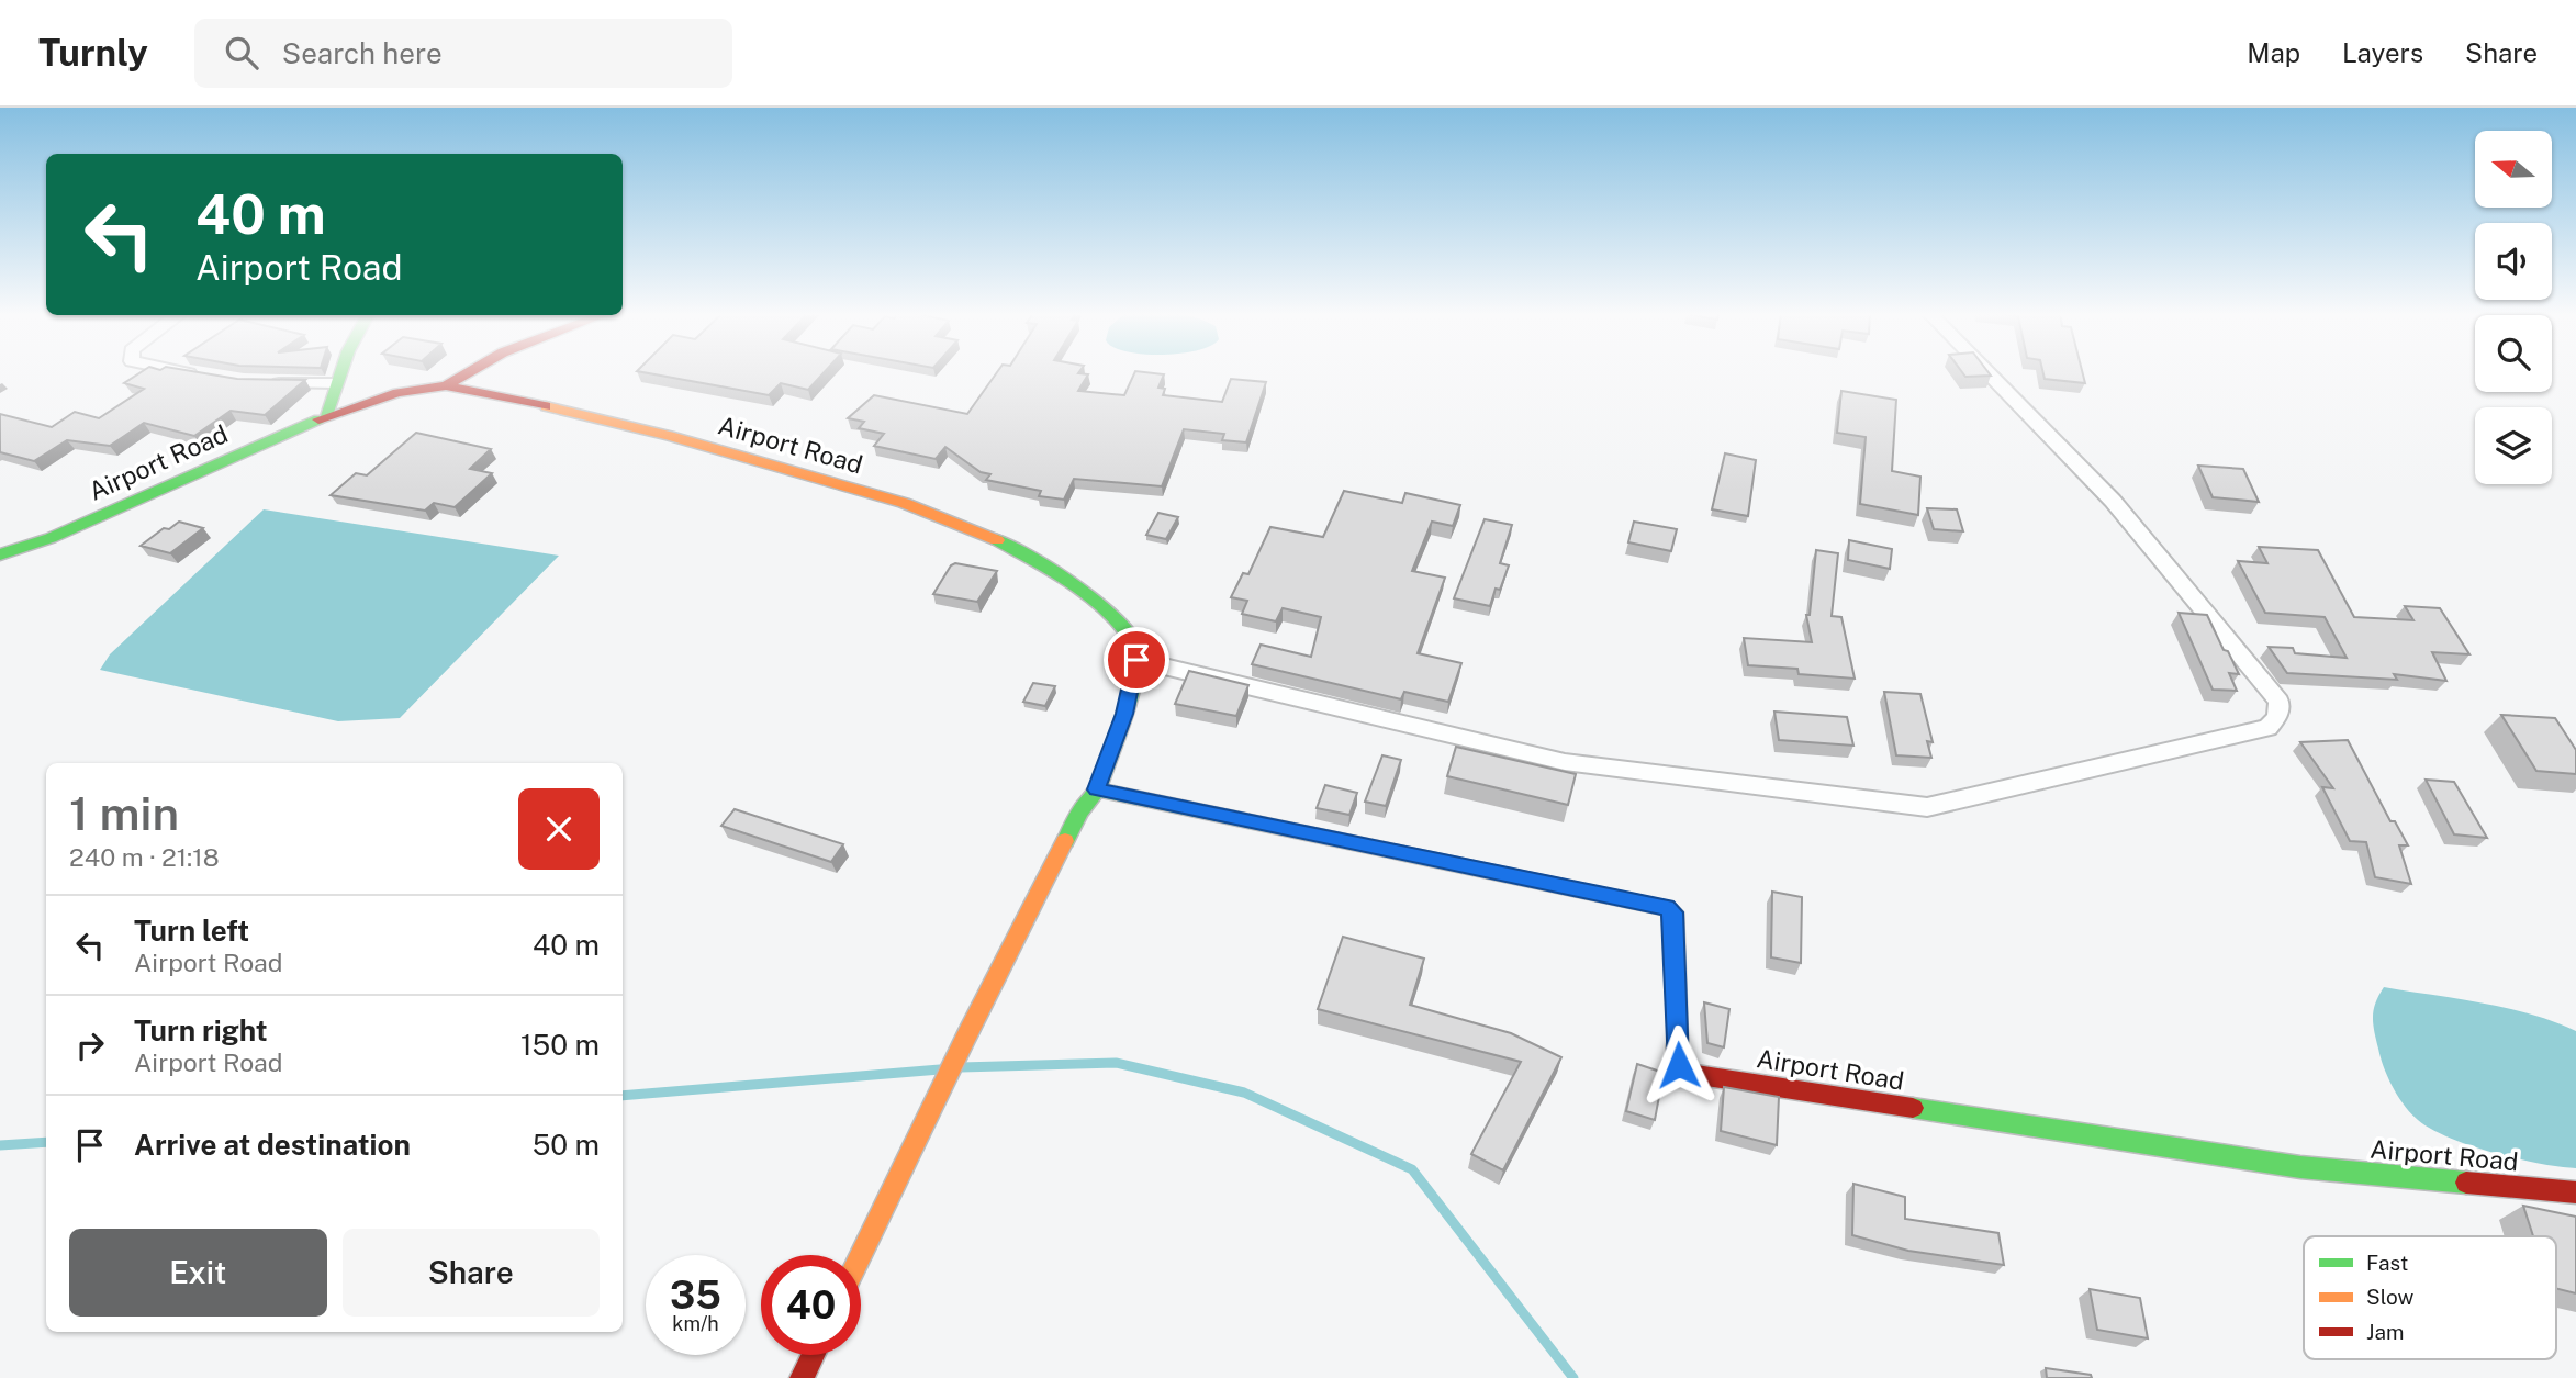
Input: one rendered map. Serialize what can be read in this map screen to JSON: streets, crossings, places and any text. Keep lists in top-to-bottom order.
{
  "streets": {
    "main road": ["Airport Road"]
  },
  "legend": ["Fast", "Slow", "Jam"],
  "north": "left",
  "page": {
    "header": "Turnly",
    "search": "Search here",
    "nav": ["Map", "Layers", "Share"],
    "turn": ["40 m", "Airport Road"],
    "heading": ["1 min", "240 m · 21:18"],
    "list": [
      {
        "name": "Turn left",
        "note": "Airport Road",
        "value": "40 m"
      },
      {
        "name": "Turn right",
        "note": "Airport Road",
        "value": "150 m"
      },
      {
        "name": "Arrive at destination",
        "value": "50 m"
      }
    ],
    "buttons": ["Exit", "Share"],
    "speed": "35 km/h",
    "limit": "40"
  }
}
